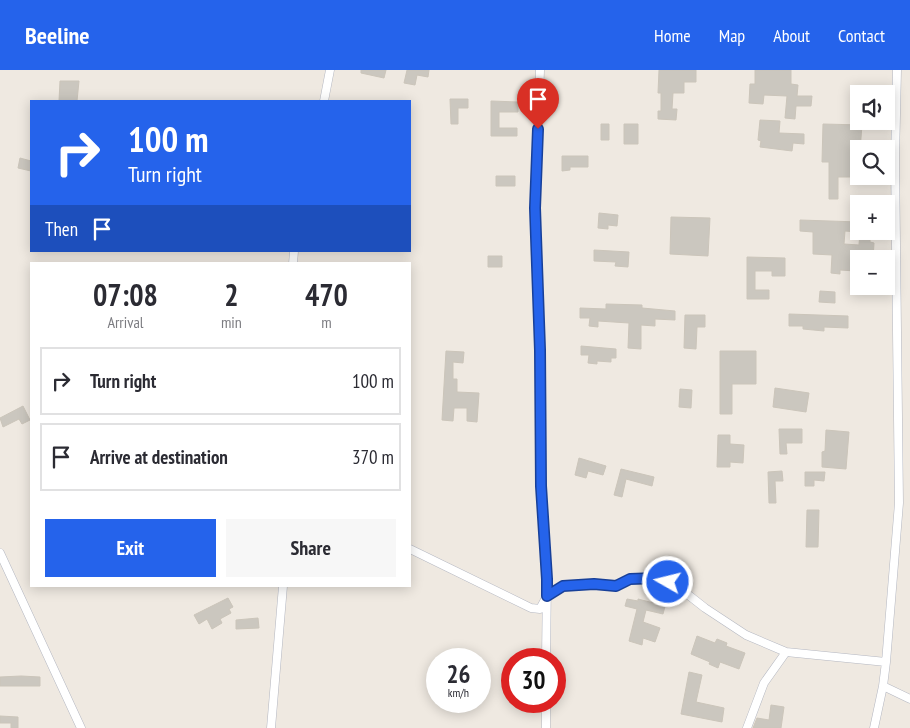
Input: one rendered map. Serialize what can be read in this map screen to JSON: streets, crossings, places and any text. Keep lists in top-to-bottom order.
{
  "page": {
    "header": "Beeline",
    "nav": [
      "Home",
      "Map",
      "About",
      "Contact"
    ],
    "map_buttons": ["+", "−"],
    "turn": ["100 m", "Turn right"],
    "then": "Then",
    "eta": [
      "07:08",
      "Arrival",
      "2",
      "min",
      "470",
      "m"
    ],
    "list": [
      {
        "name": "Turn right",
        "value": "100 m"
      },
      {
        "name": "Arrive at destination",
        "value": "370 m"
      }
    ],
    "buttons": ["Exit", "Share"],
    "speed": "26 km/h",
    "limit": "30"
  }
}
